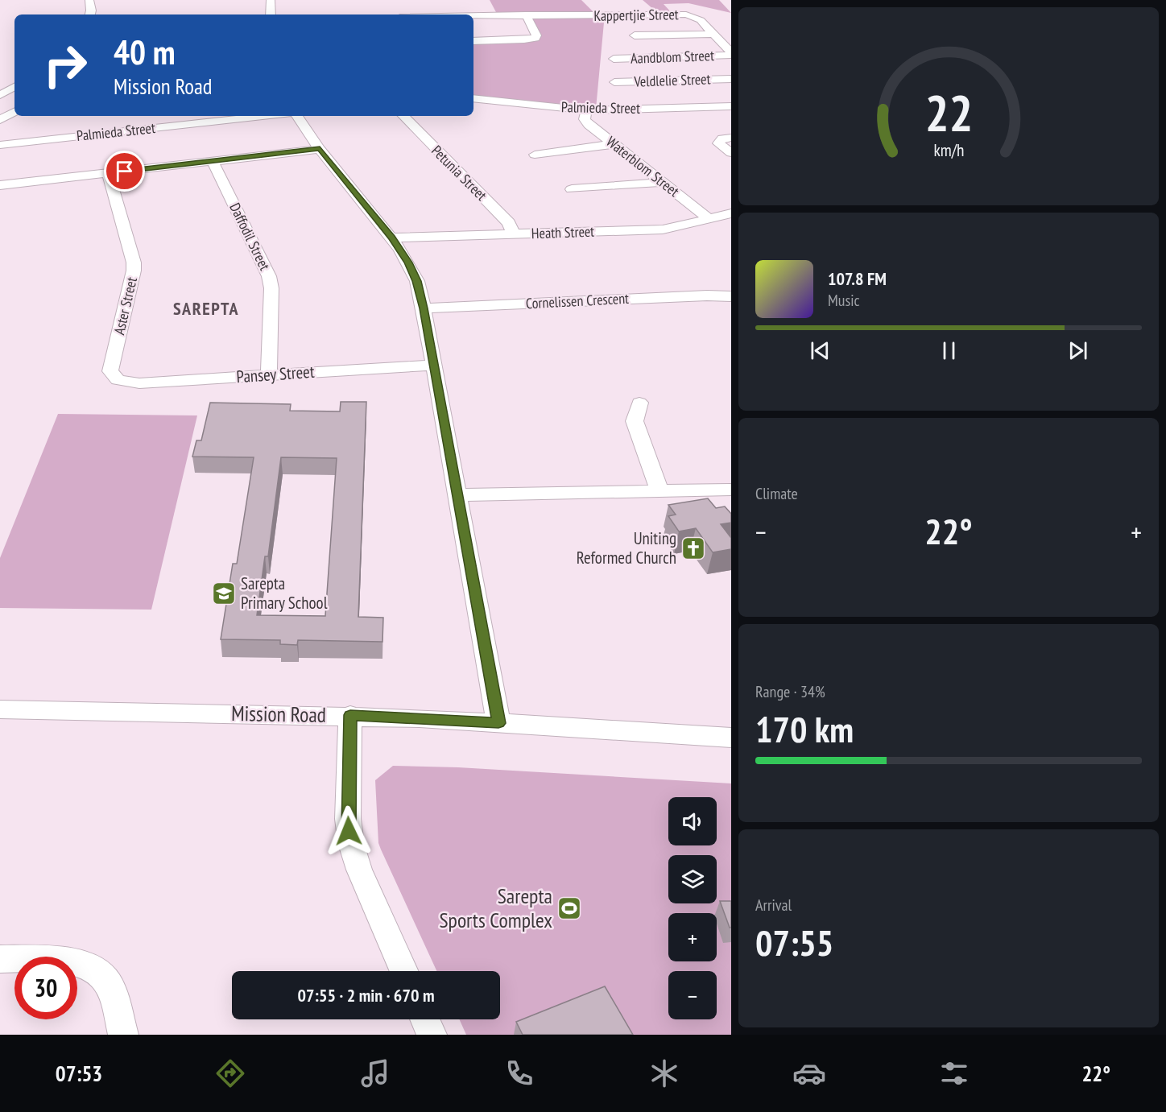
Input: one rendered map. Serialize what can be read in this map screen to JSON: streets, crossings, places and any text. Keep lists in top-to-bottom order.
{
  "streets": {
    "street": [
      "Kappertjie Street",
      "Aandblom Street",
      "Veldlelie Street",
      "Palmieda Street",
      "Waterblom Street",
      "Petunia Street",
      "Heath Street",
      "Daffodil Street",
      "Cornelissen Crescent",
      "Aster Street",
      "Pansey Street",
      "Mission Road"
    ]
  },
  "crossings": [
    ["Kappertjie Street", "Aandblom Street"],
    ["Palmieda Street", "Waterblom Street"],
    ["Waterblom Street", "Heath Street"],
    ["Petunia Street", "Heath Street"],
    ["Daffodil Street", "Pansey Street"],
    ["Aster Street", "Pansey Street"]
  ],
  "districts": ["SAREPTA"],
  "places": {
    "church": ["Uniting Reformed Church"],
    "school or university": ["Sarepta Primary School"],
    "sports": ["Sarepta Sports Complex"]
  },
  "page": {
    "turn": ["40 m", "Mission Road"],
    "song": ["107.8 FM", "Music"],
    "tile": [
      "Climate",
      ["Range · 34%", "170 km"],
      ["Arrival", "07:55"]
    ],
    "heat": ["−", "22°", "+"],
    "map_buttons": ["+", "−"],
    "limit": "30",
    "trip": "07:55 · 2 min · 670 m",
    "tabs": ["07:53", "22°"],
    "gauge": ["22", "km/h"]
  }
}
